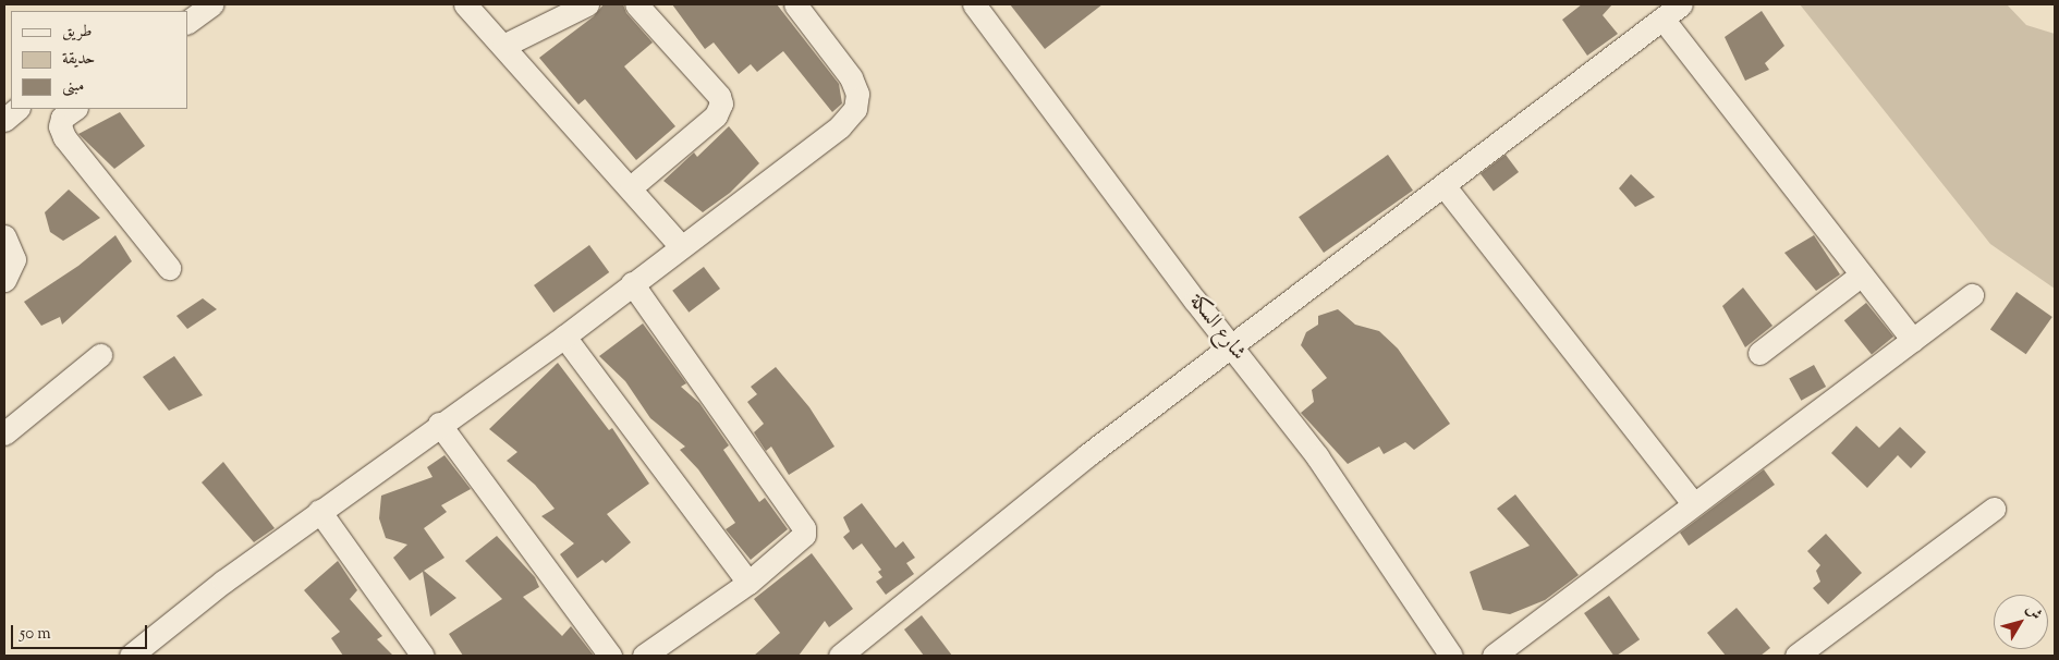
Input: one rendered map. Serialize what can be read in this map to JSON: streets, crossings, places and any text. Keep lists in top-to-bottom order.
{
  "streets": {
    "street": ["شارع السكة"]
  },
  "legend": ["طريق", "حديقة", "مبنى"],
  "scale_bar": "50 m",
  "north": "top right"
}
